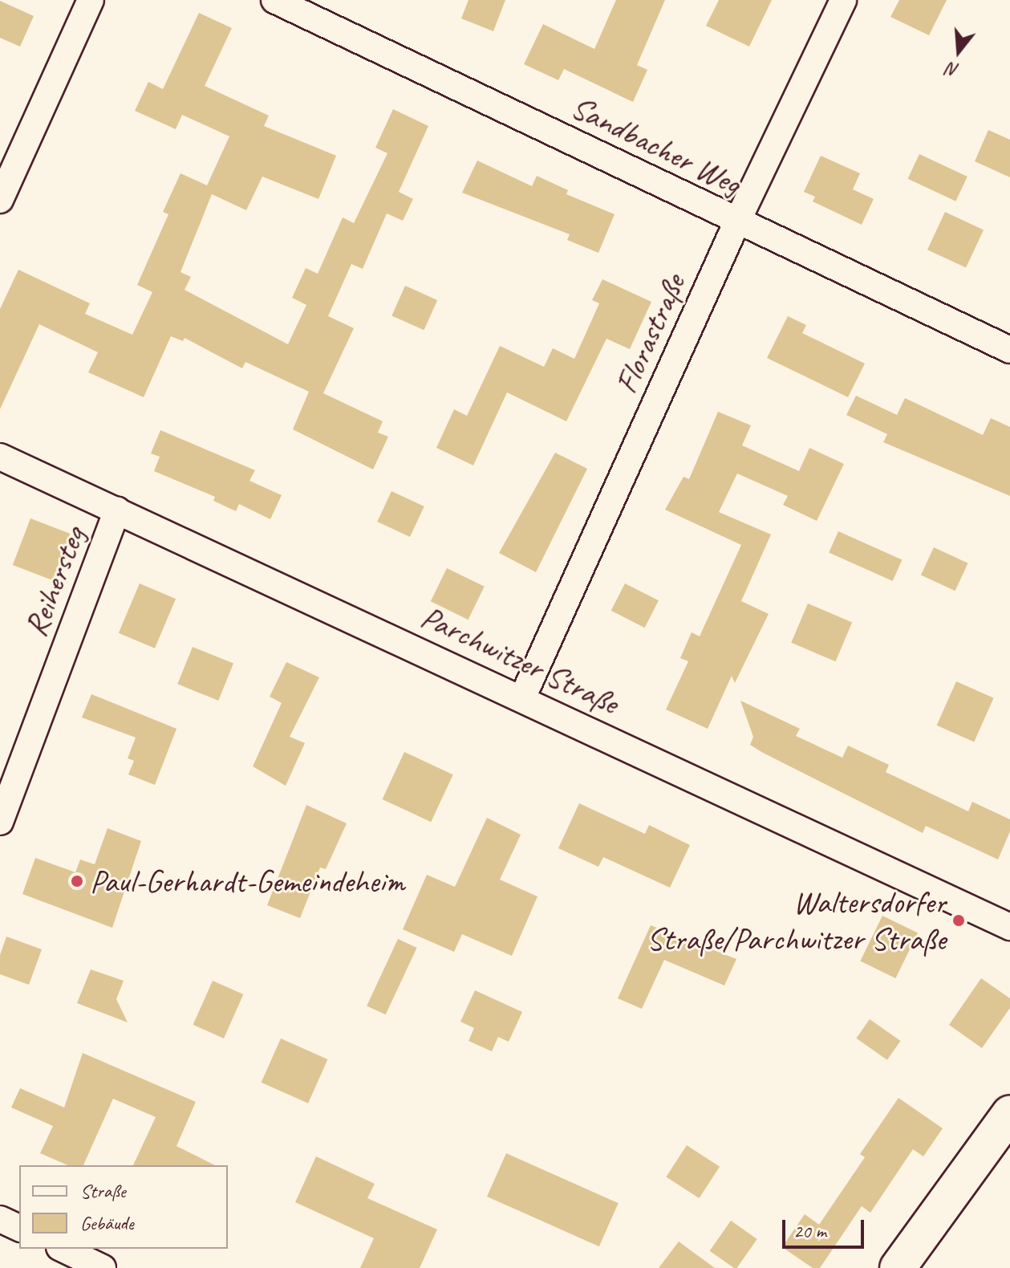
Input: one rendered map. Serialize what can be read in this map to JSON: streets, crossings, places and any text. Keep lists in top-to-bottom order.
{
  "streets": {
    "street": [
      "Sandbacher Weg",
      "Florastraße",
      "Reihersteg",
      "Parchwitzer Straße"
    ]
  },
  "crossings": [
    ["Sandbacher Weg", "Florastraße"],
    ["Florastraße", "Parchwitzer Straße"],
    ["Reihersteg", "Parchwitzer Straße"]
  ],
  "places": ["Paul-Gerhardt-Gemeindeheim", "Waltersdorfer Straße/Parchwitzer Straße"],
  "legend": ["Straße", "Gebäude"],
  "scale_bar": "20 m",
  "north": "bottom"
}
